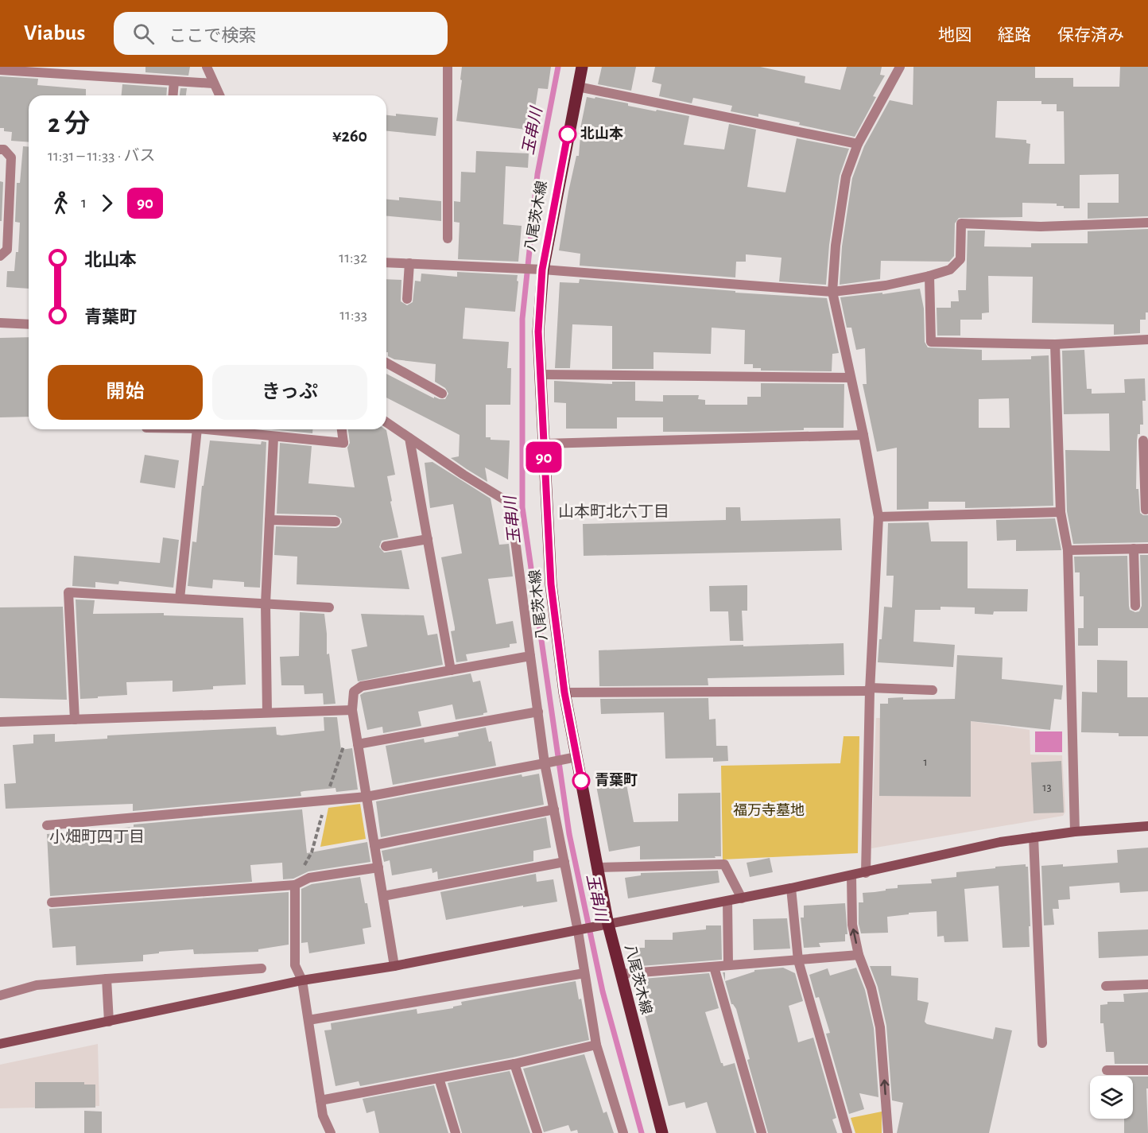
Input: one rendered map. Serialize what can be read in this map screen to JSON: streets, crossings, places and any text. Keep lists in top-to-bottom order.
{
  "streets": {
    "main road": ["八尾茨木線"]
  },
  "districts": ["山本町北六丁目", "小畑町四丁目"],
  "water": ["玉串川"],
  "parks": ["福万寺墓地"],
  "places": ["北山本", "青葉町"],
  "lines": ["bus line 90"],
  "house_numbers": ["1", "13"],
  "page": {
    "header": "Viabus",
    "search": "ここで検索",
    "nav": ["地図", "経路", "保存済み"],
    "on_map": "90",
    "heading": ["2 分", "11:31 – 11:33 · バス", "¥260"],
    "legs": ["1", "90"],
    "list": [
      {
        "name": "北山本",
        "value": "11:32"
      },
      {
        "name": "青葉町",
        "value": "11:33"
      }
    ],
    "buttons": ["開始", "きっぷ"]
  }
}
